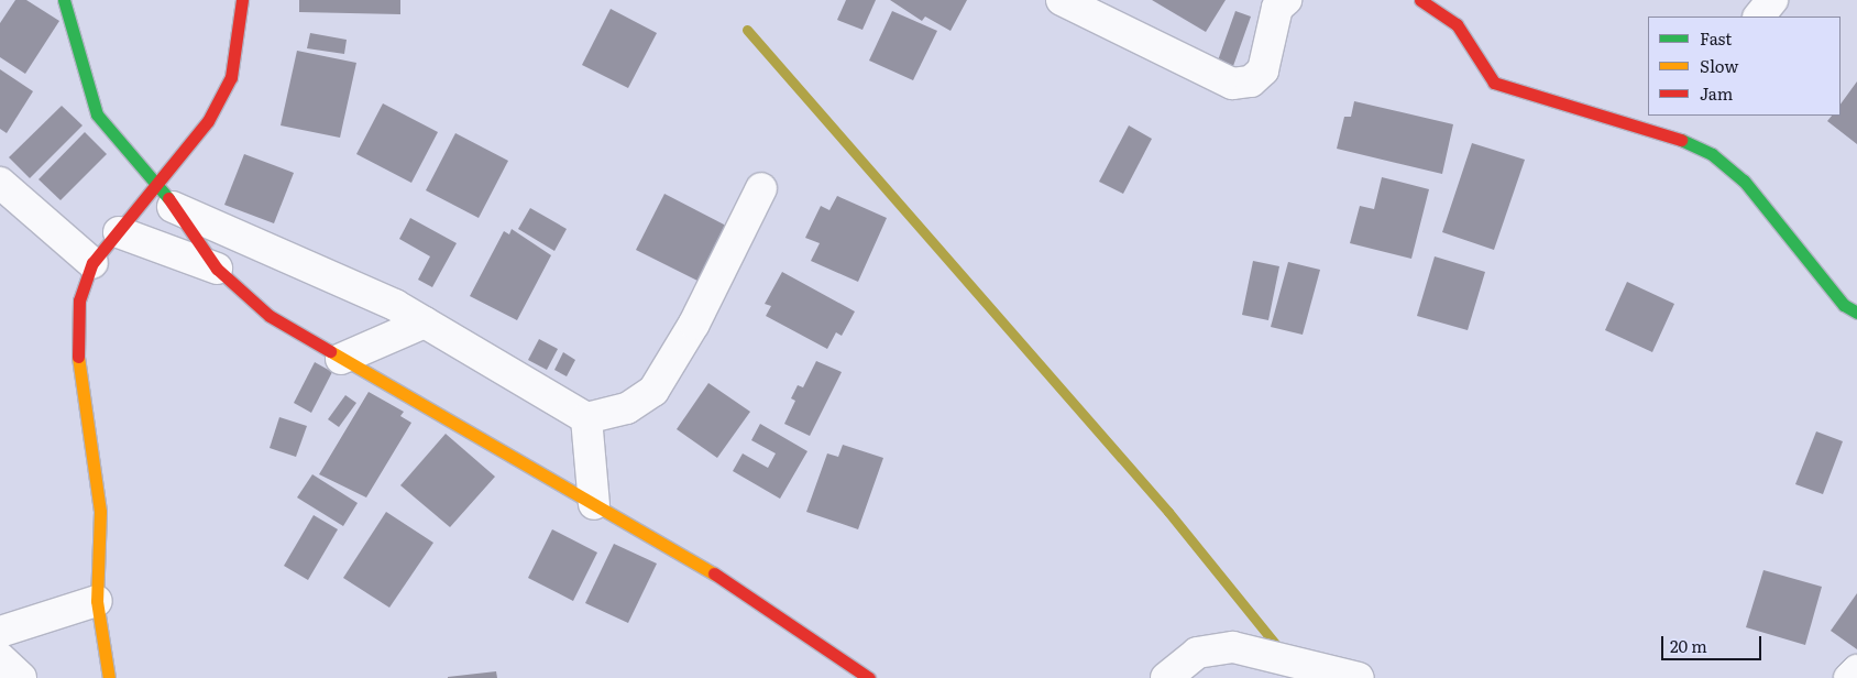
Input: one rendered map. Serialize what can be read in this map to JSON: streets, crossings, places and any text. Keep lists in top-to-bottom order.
{
  "legend": ["Fast", "Slow", "Jam"],
  "scale_bar": "20 m"
}
